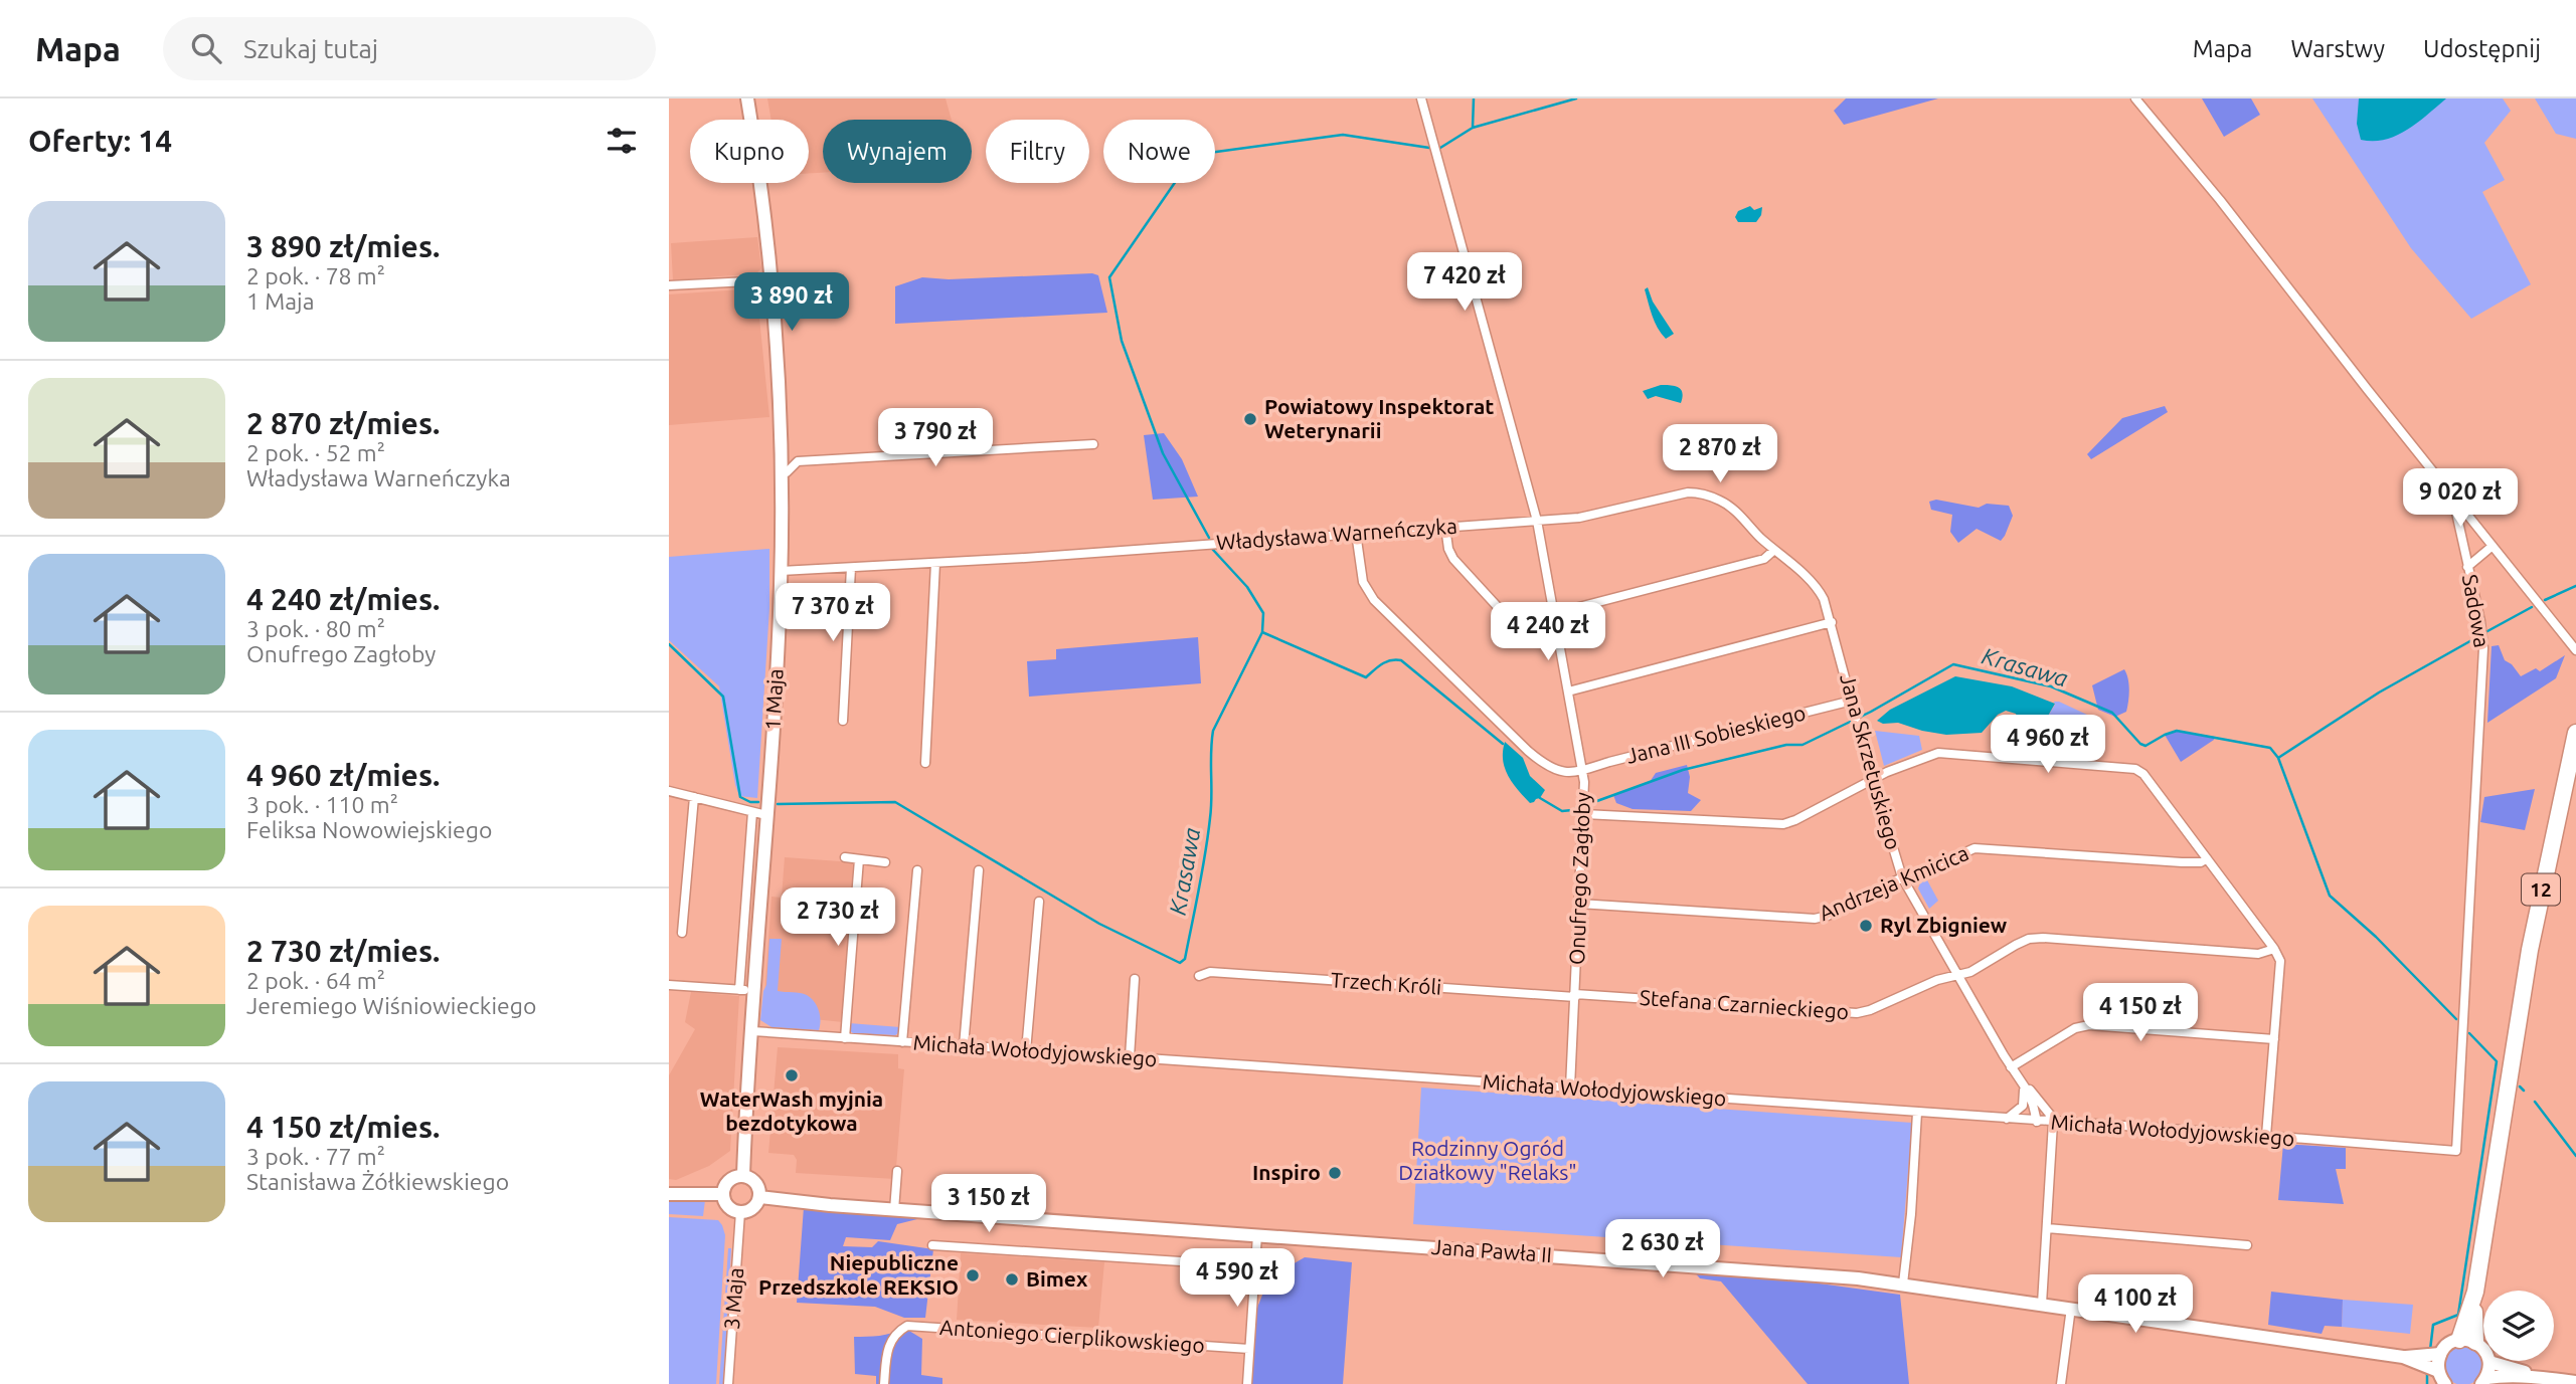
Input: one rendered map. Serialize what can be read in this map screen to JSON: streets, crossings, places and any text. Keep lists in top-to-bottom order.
{
  "streets": {
    "highway": ["12"],
    "main road": ["1 Maja", "Jana Pawła II"],
    "street": [
      "Władysława Warneńczyka",
      "Sadowa",
      "Jana III Sobieskiego",
      "Jana Skrzetuskiego",
      "Onufrego Zagłoby",
      "Andrzeja Kmicica",
      "Trzech Króli",
      "Stefana Czarnieckiego",
      "Michała Wołodyjowskiego",
      "3 Maja",
      "Antoniego Cierplikowskiego"
    ]
  },
  "crossings": [
    ["Władysława Warneńczyka", "1 Maja"],
    ["Władysława Warneńczyka", "Jana Skrzetuskiego"],
    ["Władysława Warneńczyka", "Onufrego Zagłoby"],
    ["Sadowa", "Michała Wołodyjowskiego"],
    ["1 Maja", "Michała Wołodyjowskiego"],
    ["1 Maja", "Jana Pawła II"],
    ["1 Maja", "3 Maja"],
    ["Jana III Sobieskiego", "Jana Skrzetuskiego"],
    ["Jana III Sobieskiego", "Onufrego Zagłoby"],
    ["Jana Skrzetuskiego", "Andrzeja Kmicica"],
    ["Jana Skrzetuskiego", "Stefana Czarnieckiego"],
    ["Jana Skrzetuskiego", "Michała Wołodyjowskiego"],
    ["Onufrego Zagłoby", "Andrzeja Kmicica"],
    ["Onufrego Zagłoby", "Trzech Króli"],
    ["Onufrego Zagłoby", "Stefana Czarnieckiego"],
    ["Onufrego Zagłoby", "Michała Wołodyjowskiego"],
    ["Trzech Króli", "Stefana Czarnieckiego"],
    ["Jana Pawła II", "3 Maja"]
  ],
  "water": ["Krasawa"],
  "parks": ["Rodzinny Ogród Działkowy \"Relaks\""],
  "places": [
    "Powiatowy Inspektorat Weterynarii",
    "Ryl Zbigniew",
    "WaterWash myjnia bezdotykowa",
    "Inspiro",
    "Niepubliczne Przedszkole REKSIO",
    "Bimex"
  ],
  "page": {
    "header": "Mapa",
    "search": "Szukaj tutaj",
    "nav": ["Mapa", "Warstwy", "Udostępnij"],
    "heading": "Oferty: 14",
    "chip": [
      "Kupno",
      "Wynajem",
      "Filtry",
      "Nowe"
    ],
    "list": [
      {
        "name": "3 890 zł/mies.",
        "note": "2 pok. · 78 m² · 1 Maja"
      },
      {
        "name": "2 870 zł/mies.",
        "note": "2 pok. · 52 m² · Władysława Warneńczyka"
      },
      {
        "name": "4 240 zł/mies.",
        "note": "3 pok. · 80 m² · Onufrego Zagłoby"
      },
      {
        "name": "4 960 zł/mies.",
        "note": "3 pok. · 110 m² · Feliksa Nowowiejskiego"
      },
      {
        "name": "2 730 zł/mies.",
        "note": "2 pok. · 64 m² · Jeremiego Wiśniowieckiego"
      },
      {
        "name": "4 150 zł/mies.",
        "note": "3 pok. · 77 m² · Stanisława Żółkiewskiego"
      }
    ],
    "price": [
      "7 420 zł",
      "3 890 zł",
      "3 790 zł",
      "2 870 zł",
      "9 020 zł",
      "7 370 zł",
      "4 240 zł",
      "4 960 zł",
      "2 730 zł",
      "4 150 zł",
      "3 150 zł",
      "2 630 zł",
      "4 590 zł",
      "4 100 zł"
    ]
  }
}
